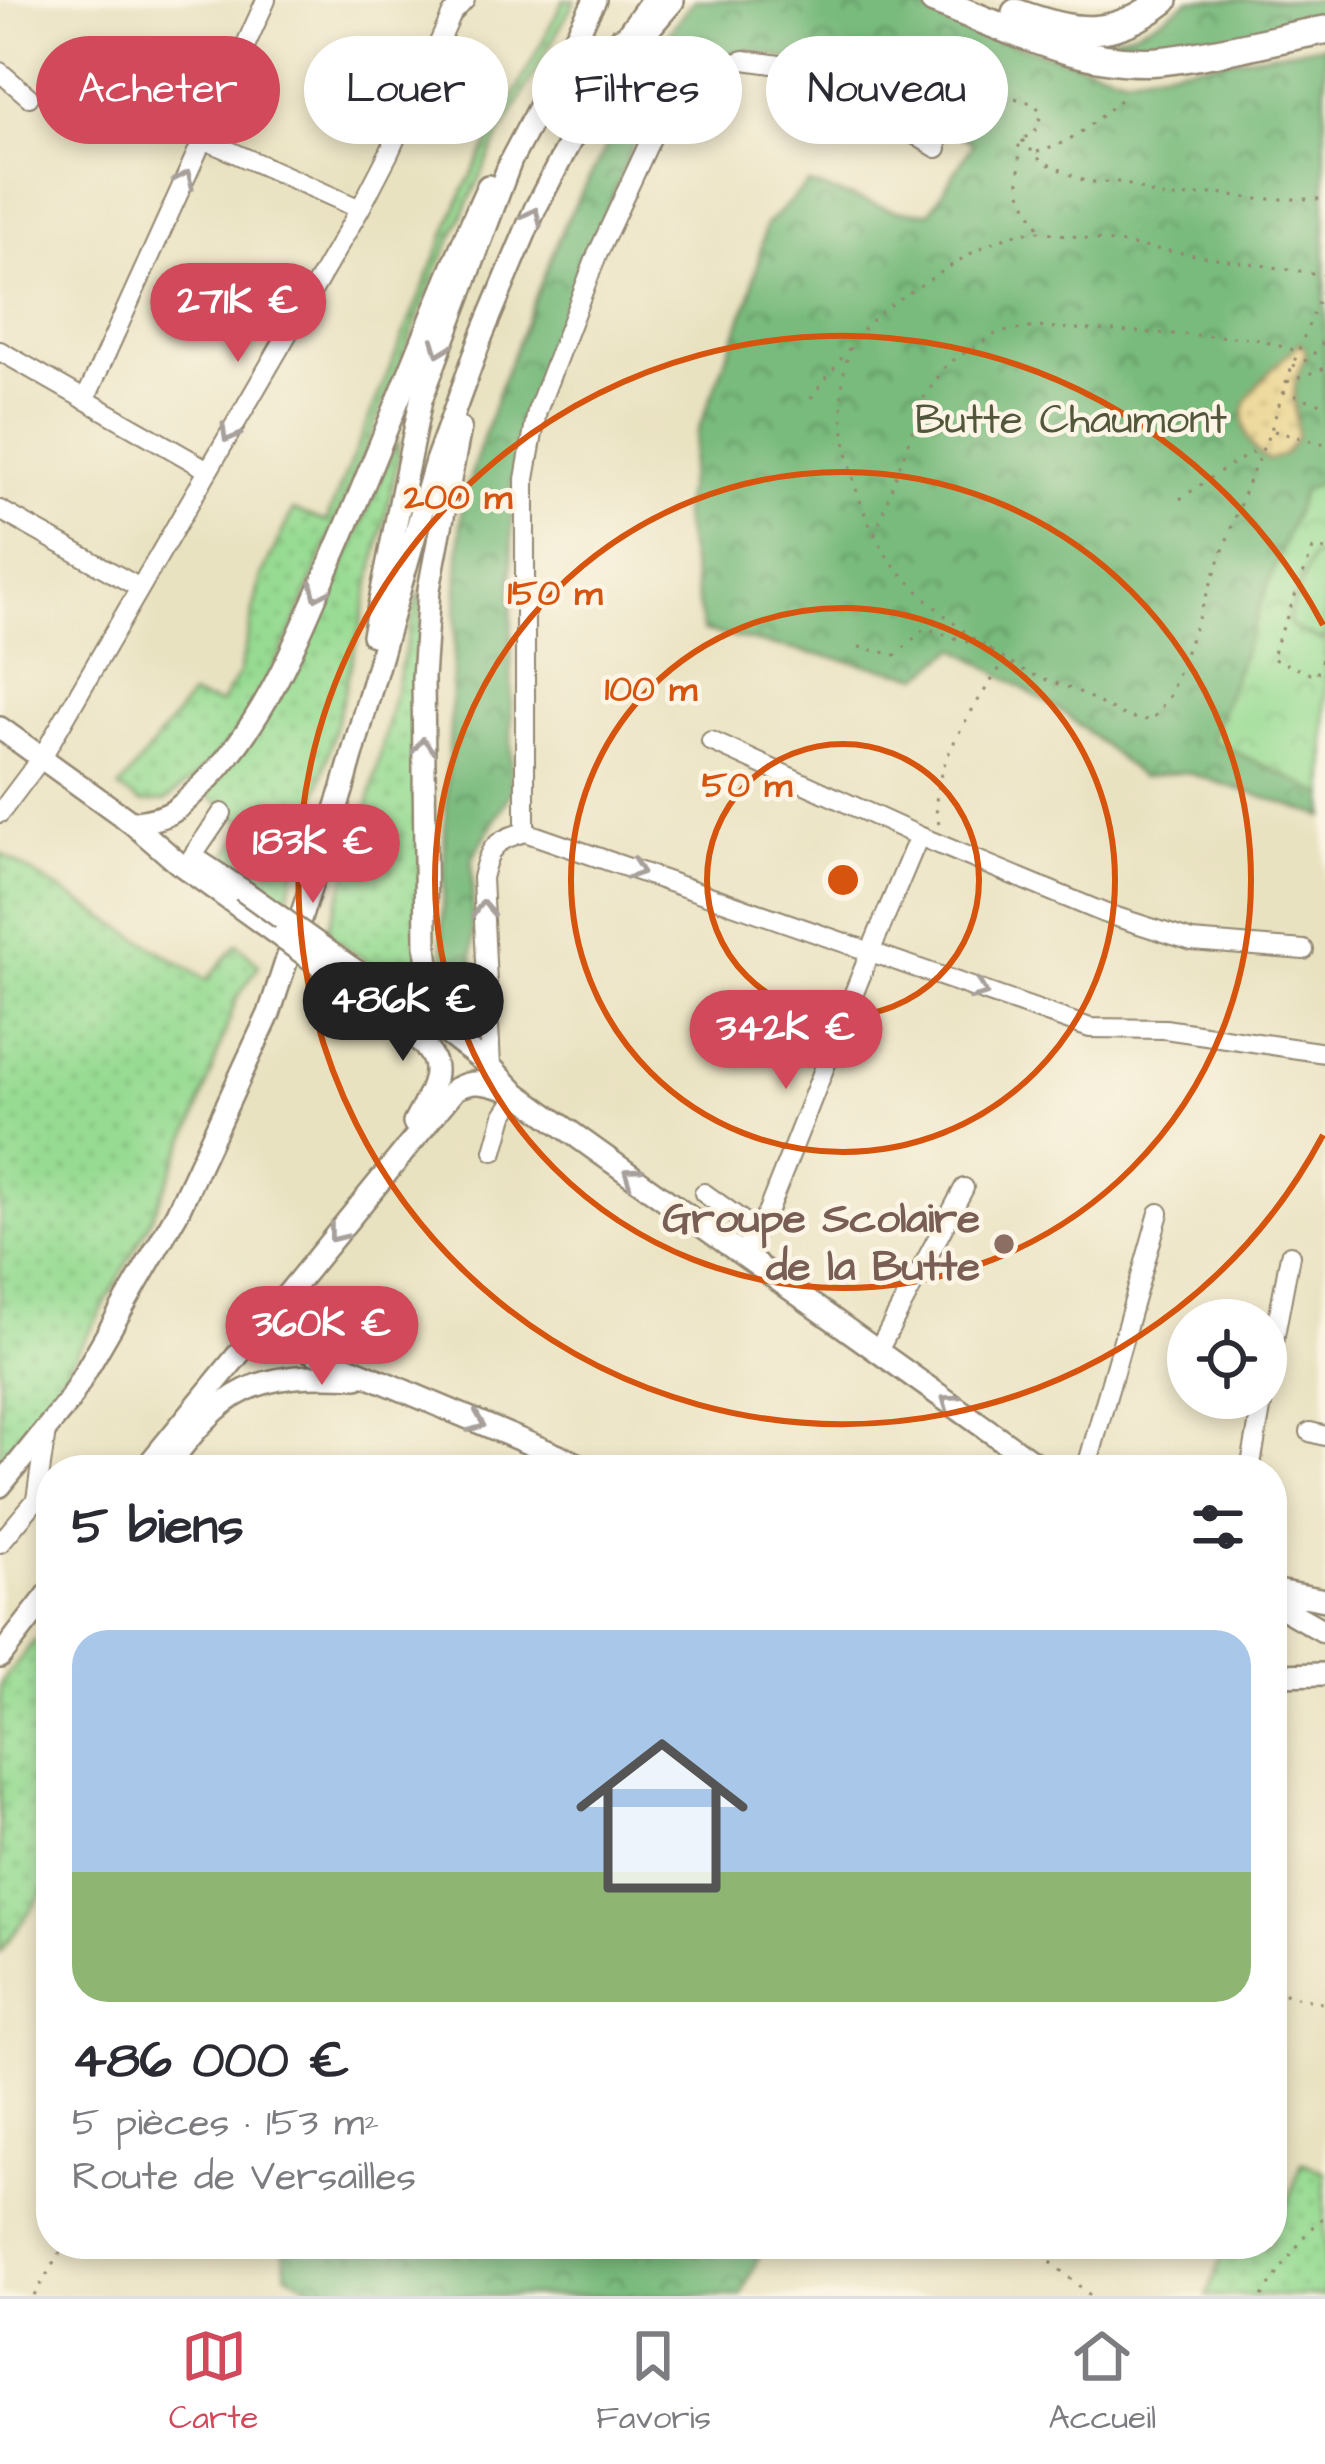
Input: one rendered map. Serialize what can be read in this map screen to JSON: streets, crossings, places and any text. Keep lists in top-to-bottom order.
{
  "parks": ["Butte Chaumont"],
  "places": ["Groupe Scolaire de la Butte"],
  "page": {
    "chip": [
      "Acheter",
      "Louer",
      "Filtres",
      "Nouveau"
    ],
    "price": [
      "271K €",
      "183K €",
      "486K €",
      "342K €",
      "360K €"
    ],
    "heading": "5 biens",
    "list": [
      {
        "name": "486 000 €",
        "note": "5 pièces · 153 m² · Route de Versailles"
      }
    ],
    "tabs": ["Carte", "Favoris", "Accueil"]
  },
  "rings": [
    "200 m",
    "150 m",
    "100 m",
    "50 m"
  ]
}
